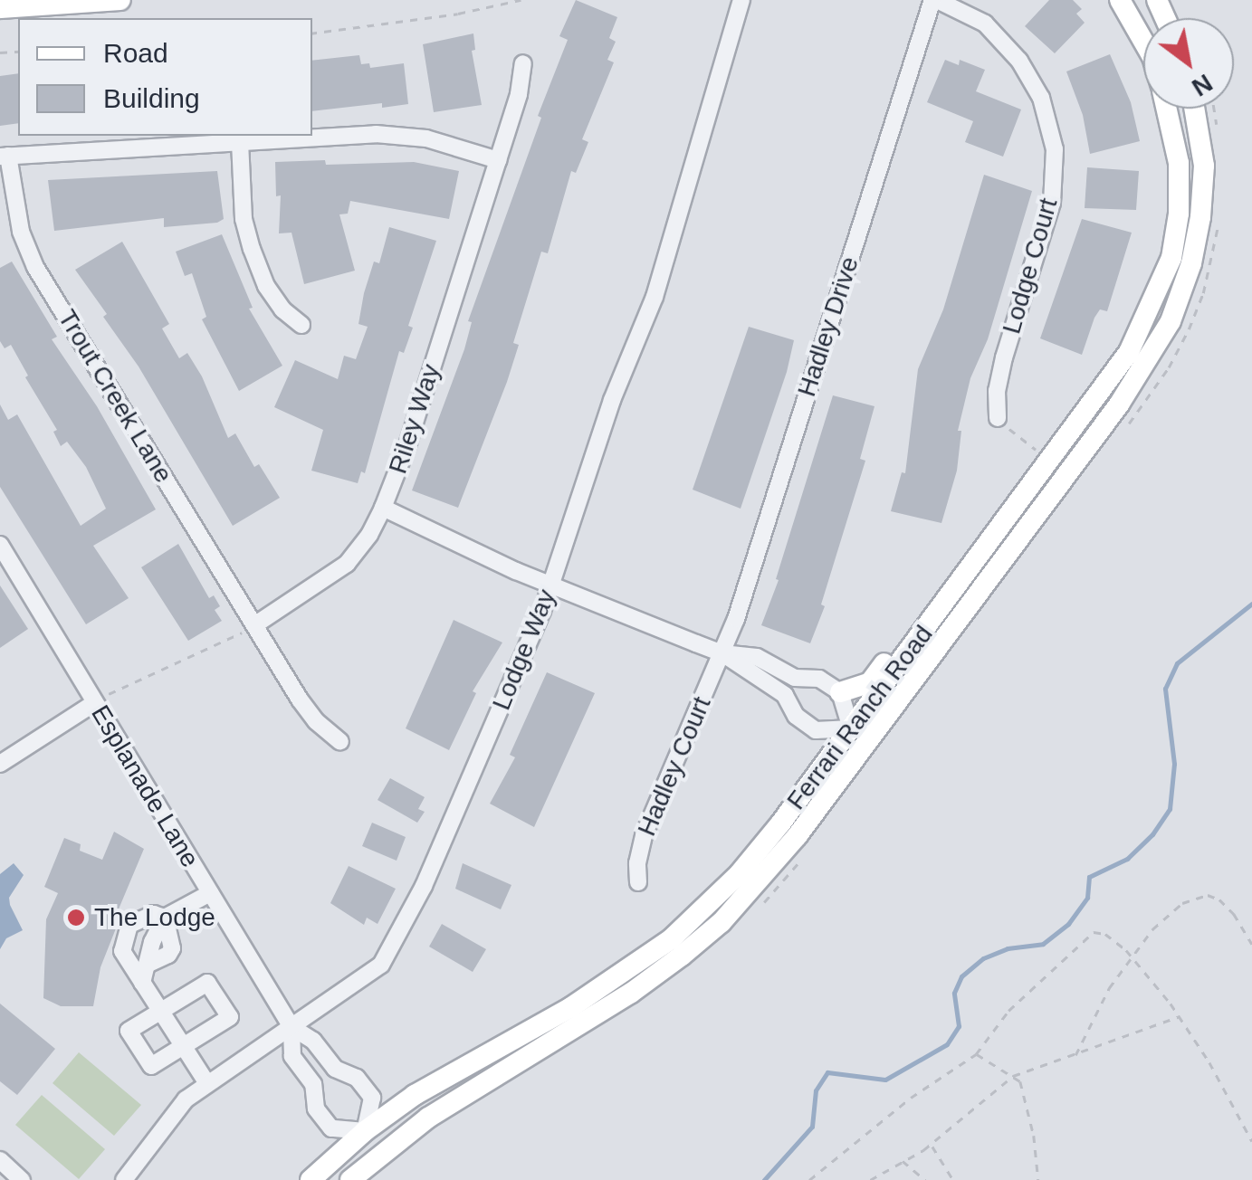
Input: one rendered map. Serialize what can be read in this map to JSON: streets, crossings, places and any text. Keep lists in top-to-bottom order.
{
  "streets": {
    "main road": ["Ferrari Ranch Road"],
    "street": [
      "Lodge Court",
      "Hadley Drive",
      "Trout Creek Lane",
      "Riley Way",
      "Lodge Way",
      "Hadley Court",
      "Esplanade Lane"
    ]
  },
  "crossings": [
    ["Lodge Court", "Hadley Drive"],
    ["Hadley Drive", "Hadley Court"],
    ["Trout Creek Lane", "Riley Way"],
    ["Lodge Way", "Esplanade Lane"],
    ["Ferrari Ranch Road", "Esplanade Lane"]
  ],
  "places": ["The Lodge"],
  "legend": ["Road", "Building"],
  "north": "bottom right"
}
